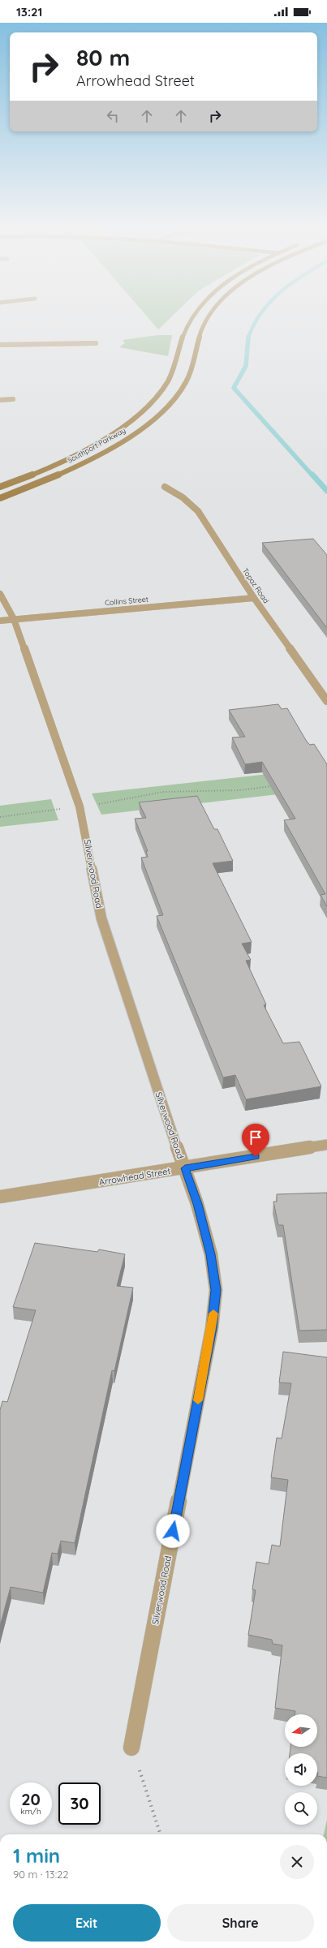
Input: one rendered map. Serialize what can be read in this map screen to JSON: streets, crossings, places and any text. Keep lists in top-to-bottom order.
{
  "streets": {
    "street": [
      "Southport Parkway",
      "Topaz Road",
      "Collins Street",
      "Silverwood Road",
      "Arrowhead Street"
    ]
  },
  "crossings": [
    ["Topaz Road", "Collins Street"],
    ["Collins Street", "Silverwood Road"],
    ["Silverwood Road", "Arrowhead Street"]
  ],
  "north": "left",
  "page": {
    "status": "13:21",
    "turn": ["80 m", "Arrowhead Street"],
    "speed": "20 km/h",
    "limit": "30",
    "heading": ["1 min", "90 m · 13:22"],
    "buttons": ["Exit", "Share"]
  }
}
